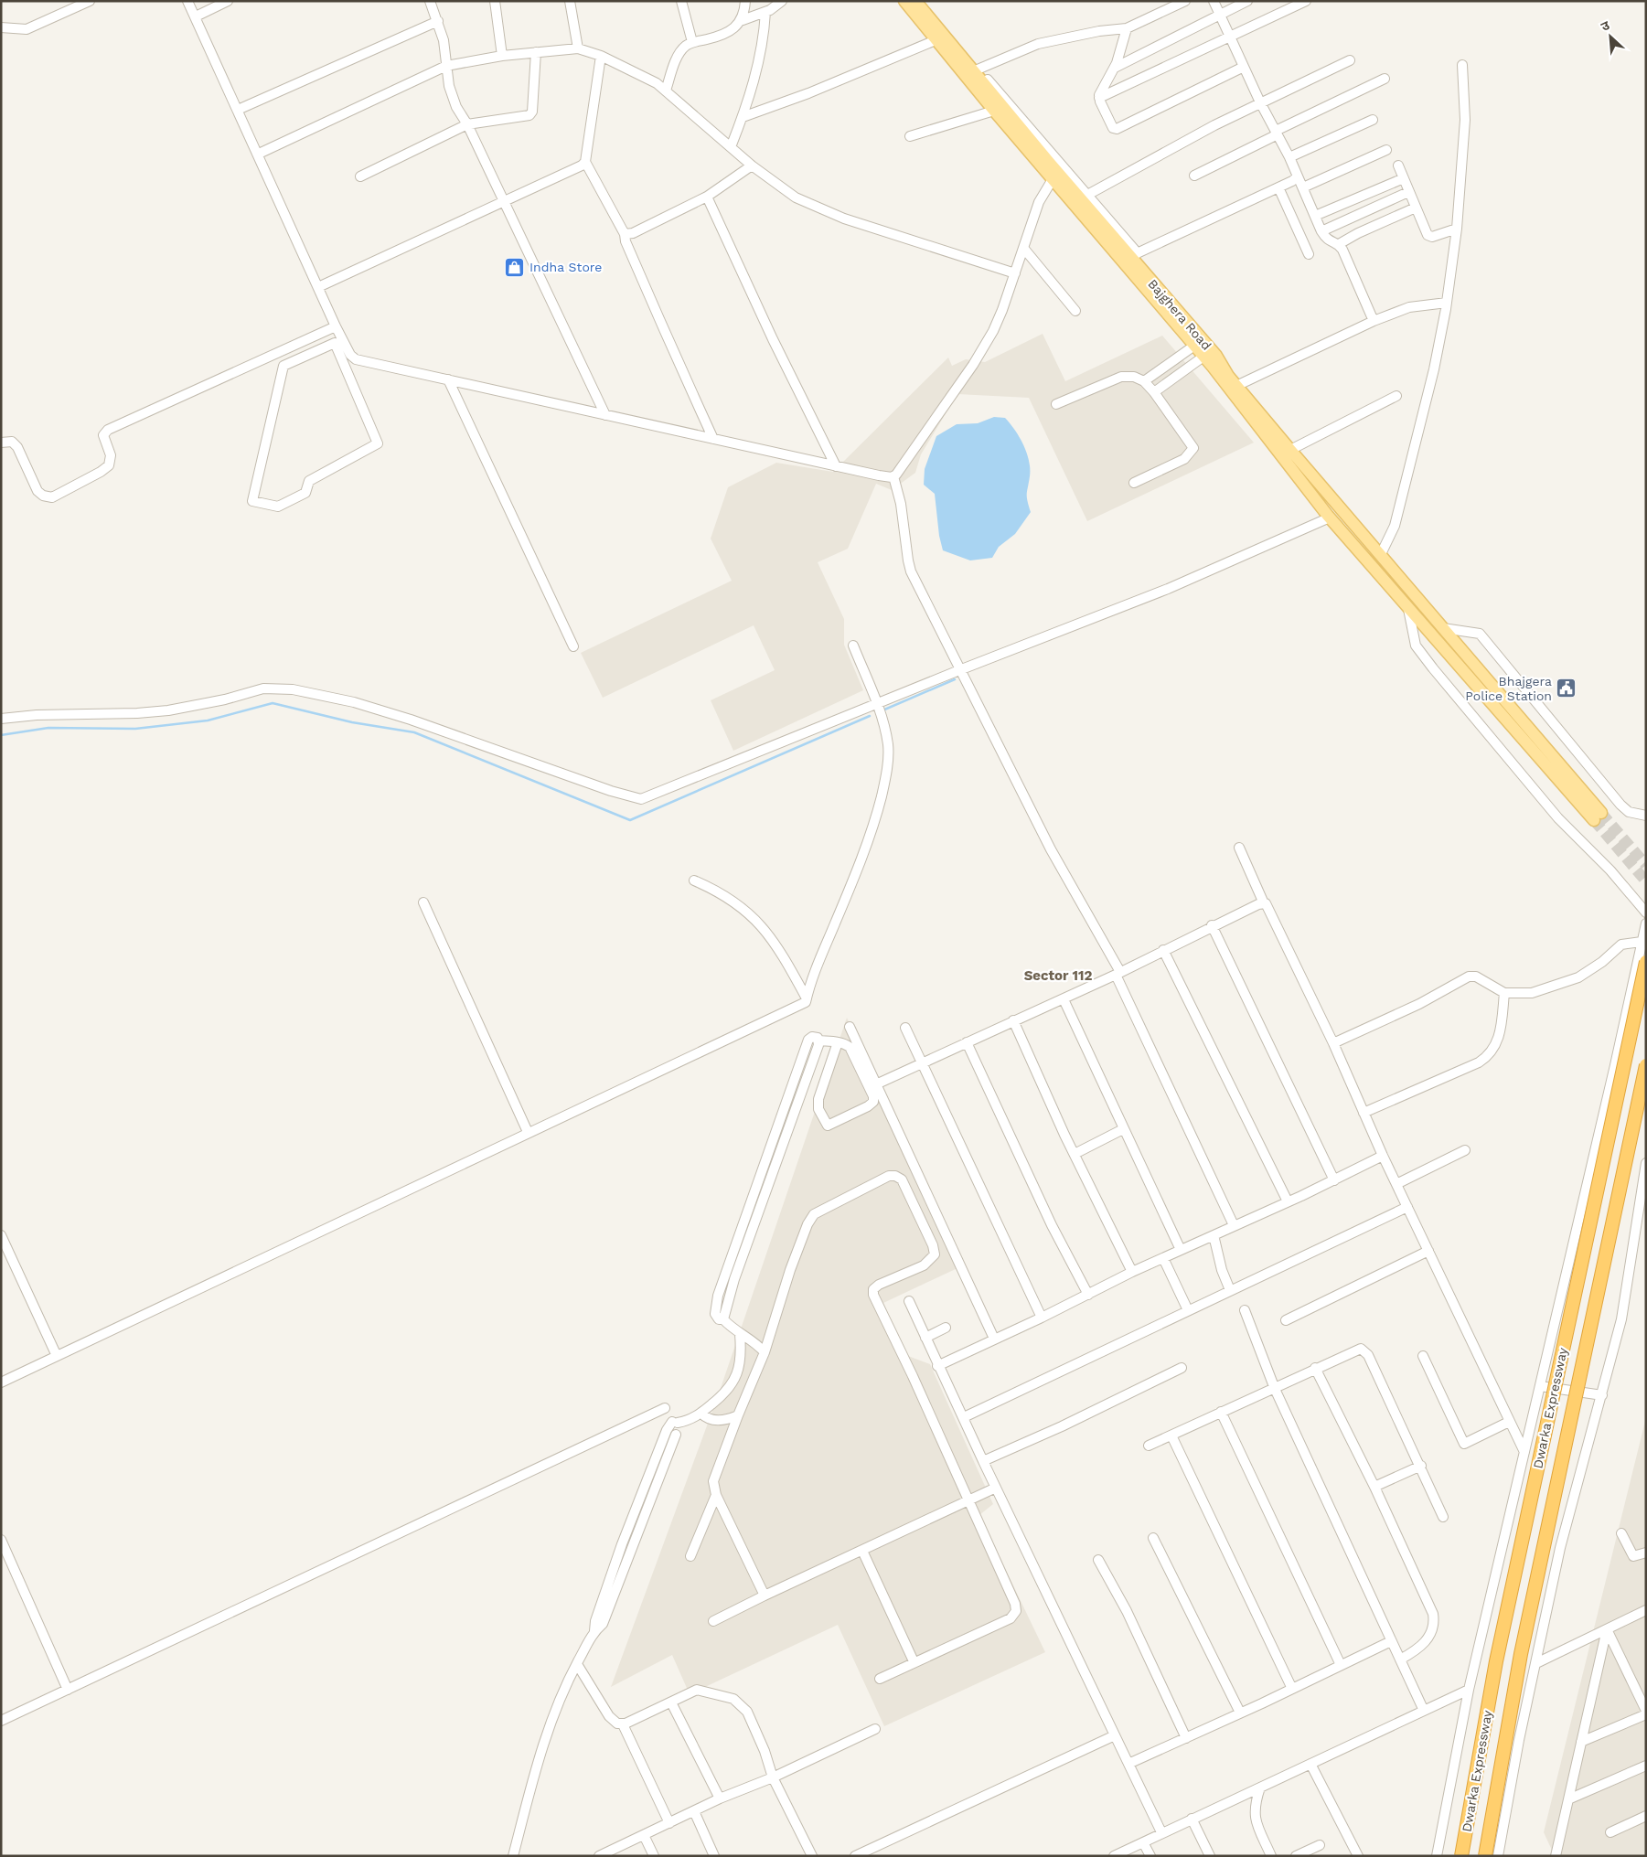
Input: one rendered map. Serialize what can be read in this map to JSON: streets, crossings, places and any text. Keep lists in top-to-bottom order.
{
  "streets": {
    "highway": ["Dwarka Expressway"],
    "main road": ["Bajghera Road"]
  },
  "districts": ["Sector 112"],
  "places": {
    "shop": ["Indha Store"],
    "public building": ["Bhajgera Police Station"]
  },
  "north": "top left"
}
